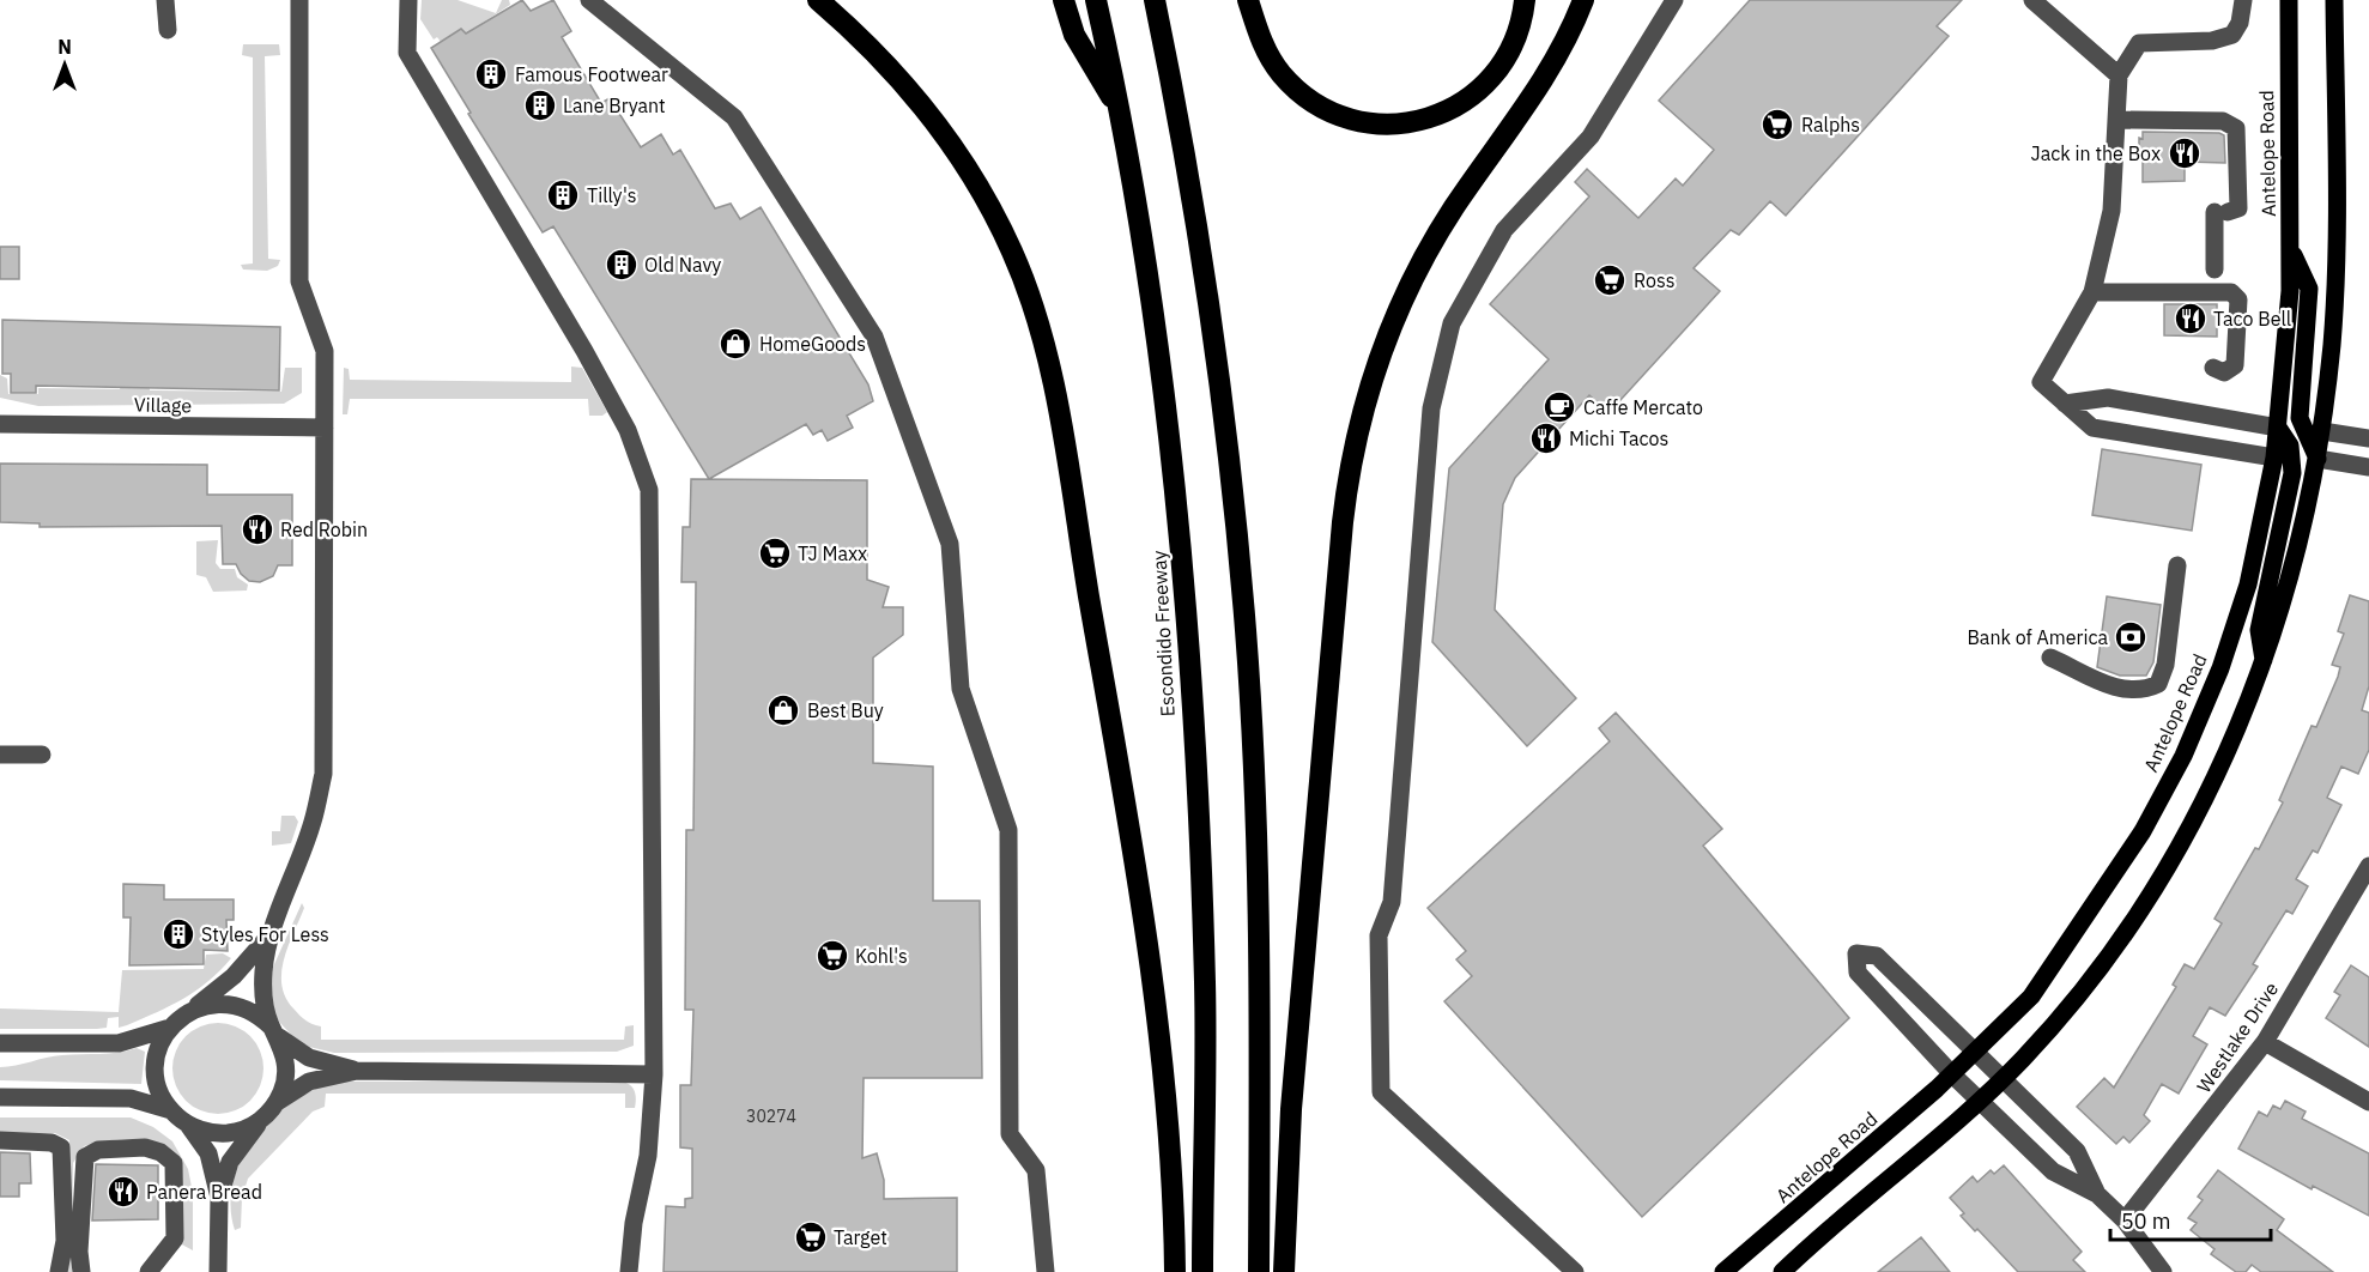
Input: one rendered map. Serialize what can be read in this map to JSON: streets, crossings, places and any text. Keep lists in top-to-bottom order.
{
  "streets": {
    "highway": ["Escondido Freeway"],
    "main road": ["Antelope Road"],
    "street": ["Village", "Westlake Drive"]
  },
  "places": {
    "building": [
      "Famous Footwear",
      "Lane Bryant",
      "Tilly's",
      "Old Navy",
      "Styles For Less"
    ],
    "supermarket": [
      "Ralphs",
      "Ross",
      "TJ Maxx",
      "Kohl's",
      "Target"
    ],
    "restaurant": [
      "Jack in the Box",
      "Taco Bell",
      "Michi Tacos",
      "Red Robin",
      "Panera Bread"
    ],
    "shop": ["HomeGoods", "Best Buy"],
    "cafe": ["Caffe Mercato"],
    "bank": ["Bank of America"]
  },
  "house_numbers": ["30274"],
  "scale_bar": "50 m",
  "north": "top"
}
